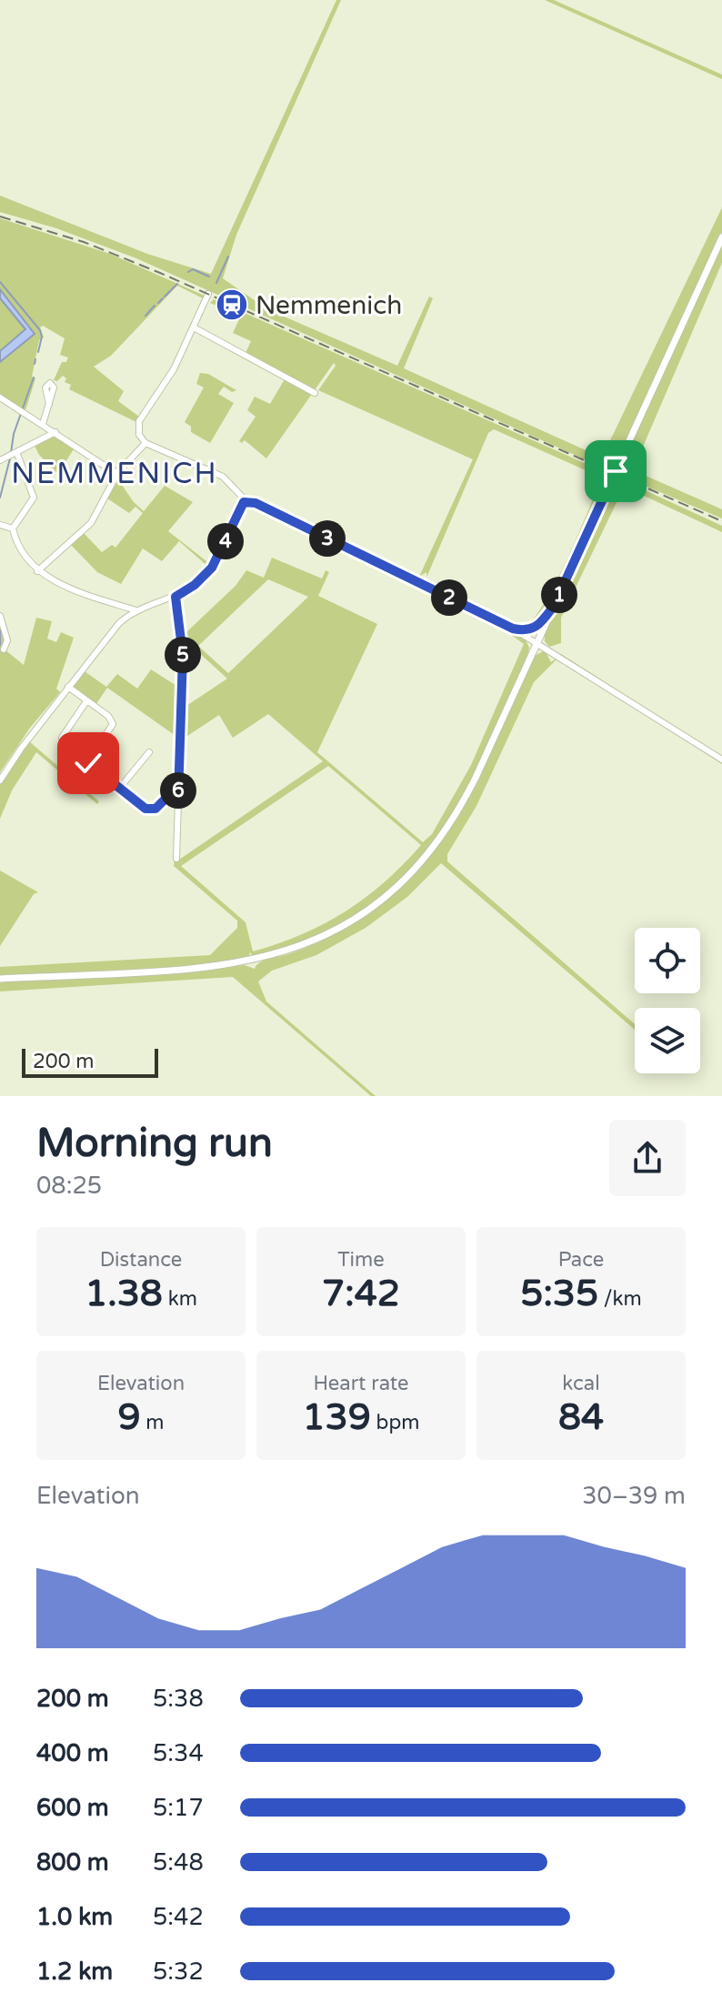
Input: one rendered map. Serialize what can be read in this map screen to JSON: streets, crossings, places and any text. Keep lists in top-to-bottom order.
{
  "districts": ["NEMMENICH"],
  "places": {
    "station": ["Nemmenich"]
  },
  "scale_bar": "200 m",
  "page": {
    "pins": [
      "3",
      "4",
      "1",
      "2",
      "5",
      "6"
    ],
    "scale": "200 m",
    "heading": ["Morning run", "08:25"],
    "stats": [
      ["Distance", "1.38 km"],
      ["Time", "7:42"],
      ["Pace", "5:35 /km"],
      ["Elevation", "9 m"],
      ["Heart rate", "139 bpm"],
      ["kcal", "84"]
    ],
    "chart": ["Elevation", "30–39 m"],
    "list": [
      {
        "name": "200 m",
        "note": "5:38"
      },
      {
        "name": "400 m",
        "note": "5:34"
      },
      {
        "name": "600 m",
        "note": "5:17"
      },
      {
        "name": "800 m",
        "note": "5:48"
      },
      {
        "name": "1.0 km",
        "note": "5:42"
      },
      {
        "name": "1.2 km",
        "note": "5:32"
      }
    ]
  }
}
